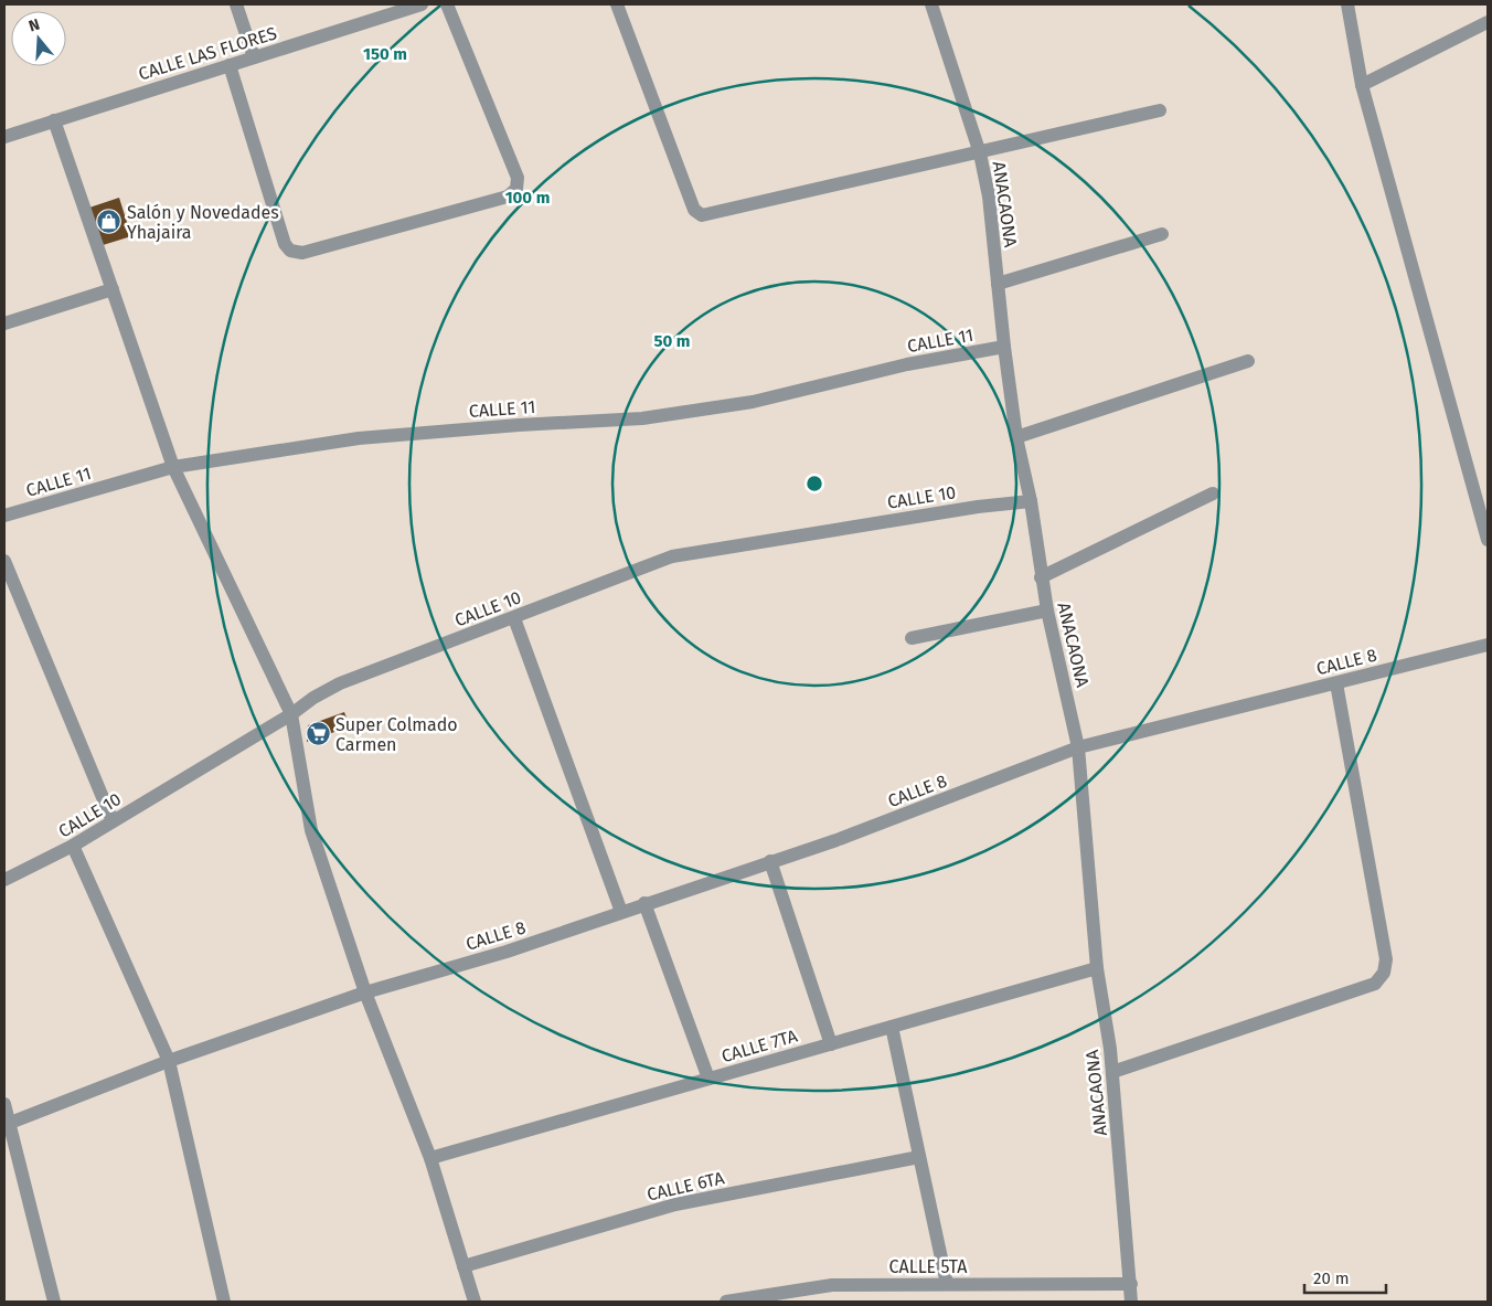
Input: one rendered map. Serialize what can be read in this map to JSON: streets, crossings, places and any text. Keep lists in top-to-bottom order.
{
  "streets": {
    "street": [
      "CALLE LAS FLORES",
      "ANACAONA",
      "CALLE 11",
      "CALLE 10",
      "CALLE 8",
      "CALLE 7TA",
      "CALLE 6TA",
      "CALLE 5TA"
    ]
  },
  "crossings": [
    ["ANACAONA", "CALLE 11"],
    ["ANACAONA", "CALLE 10"],
    ["ANACAONA", "CALLE 8"],
    ["ANACAONA", "CALLE 7TA"],
    ["ANACAONA", "CALLE 5TA"]
  ],
  "places": {
    "shop": ["Salón y Novedades Yhajaira"],
    "supermarket": ["Super Colmado Carmen"]
  },
  "scale_bar": "20 m",
  "north": "top",
  "rings": ["150 m", "100 m", "50 m"]
}
